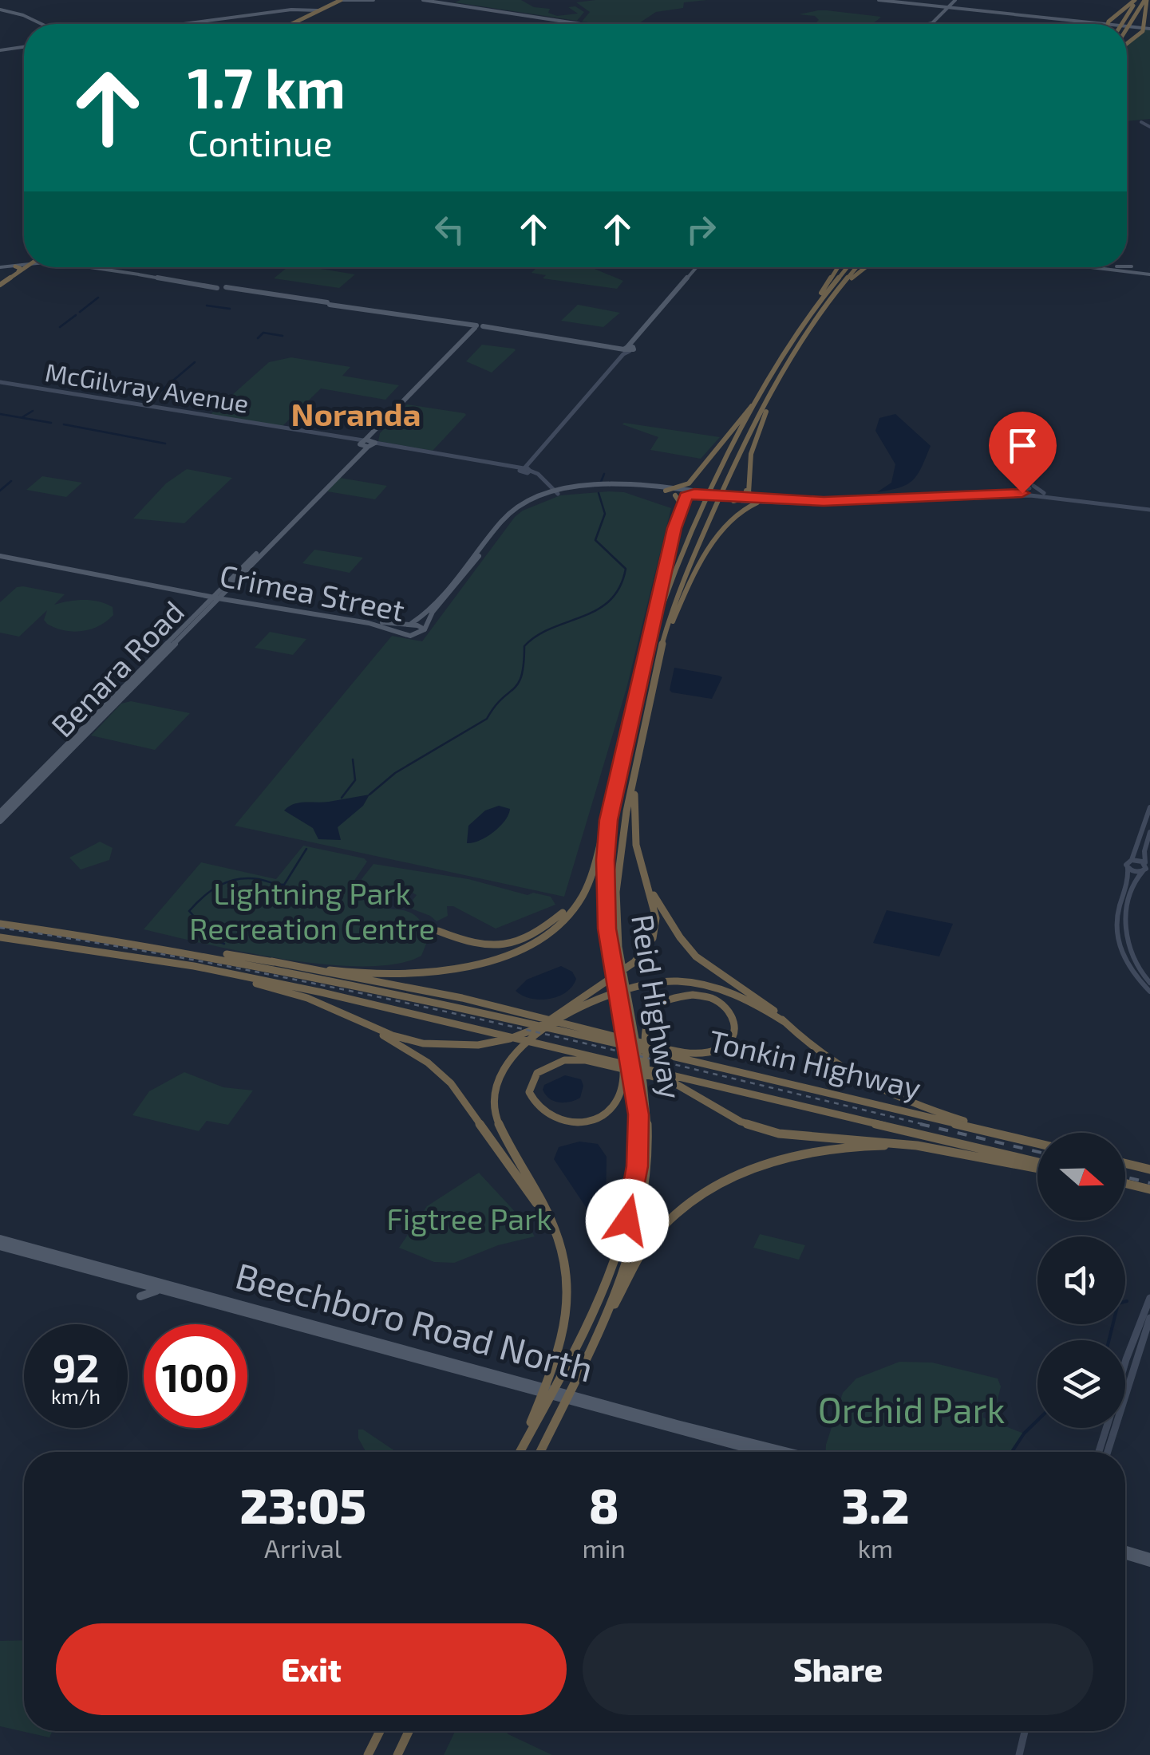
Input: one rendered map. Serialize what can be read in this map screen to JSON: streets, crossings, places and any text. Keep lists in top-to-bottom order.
{
  "streets": {
    "highway": ["Reid Highway", "Tonkin Highway"],
    "main road": [
      "McGilvray Avenue",
      "Crimea Street",
      "Benara Road",
      "Beechboro Road North"
    ]
  },
  "crossings": [
    ["McGilvray Avenue", "Benara Road"],
    ["Crimea Street", "Benara Road"]
  ],
  "districts": ["Noranda"],
  "parks": ["Lightning Park Recreation Centre", "Figtree Park", "Orchid Park"],
  "north": "right",
  "page": {
    "turn": ["1.7 km", "Continue"],
    "speed": "92 km/h",
    "limit": "100",
    "eta": [
      "23:05",
      "Arrival",
      "8",
      "min",
      "3.2",
      "km"
    ],
    "buttons": ["Exit", "Share"]
  }
}
